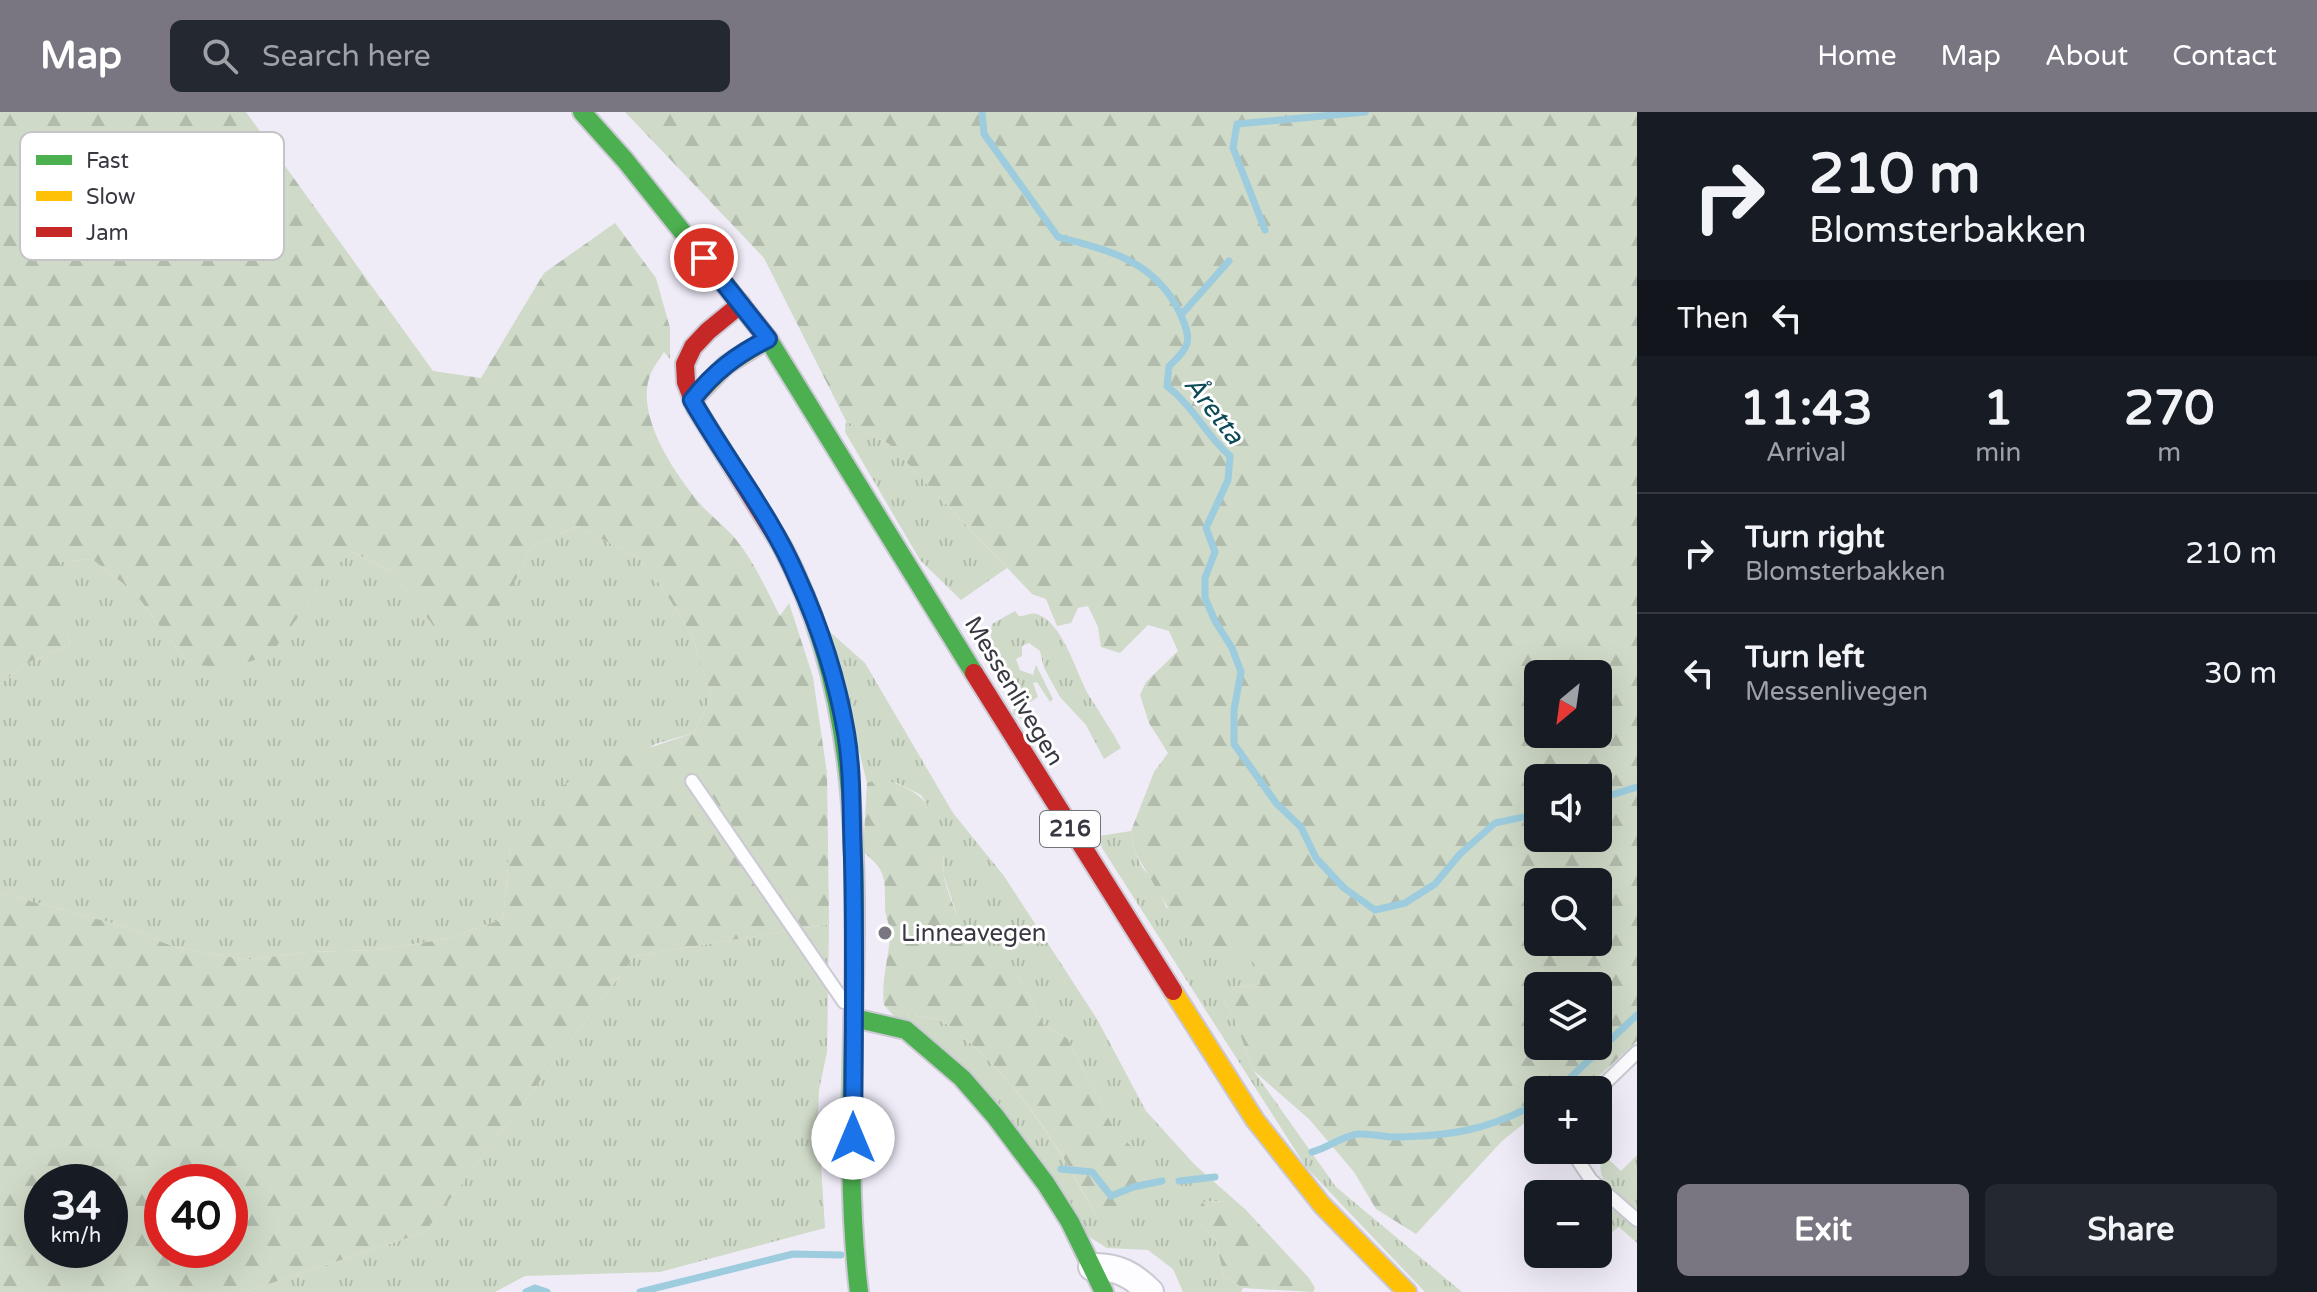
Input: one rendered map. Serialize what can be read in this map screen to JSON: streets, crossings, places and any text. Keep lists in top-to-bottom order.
{
  "streets": {
    "street": ["Messenlivegen", "216"]
  },
  "water": ["Åretta"],
  "places": ["Linneavegen"],
  "legend": ["Fast", "Slow", "Jam"],
  "north": "bottom left",
  "page": {
    "header": "Map",
    "search": "Search here",
    "nav": [
      "Home",
      "Map",
      "About",
      "Contact"
    ],
    "turn": ["210 m", "Blomsterbakken"],
    "then": "Then",
    "eta": [
      "11:43",
      "Arrival",
      "1",
      "min",
      "270",
      "m"
    ],
    "list": [
      {
        "name": "Turn right",
        "note": "Blomsterbakken",
        "value": "210 m"
      },
      {
        "name": "Turn left",
        "note": "Messenlivegen",
        "value": "30 m"
      }
    ],
    "map_buttons": ["+", "−"],
    "speed": "34 km/h",
    "limit": "40",
    "buttons": ["Exit", "Share"]
  }
}
